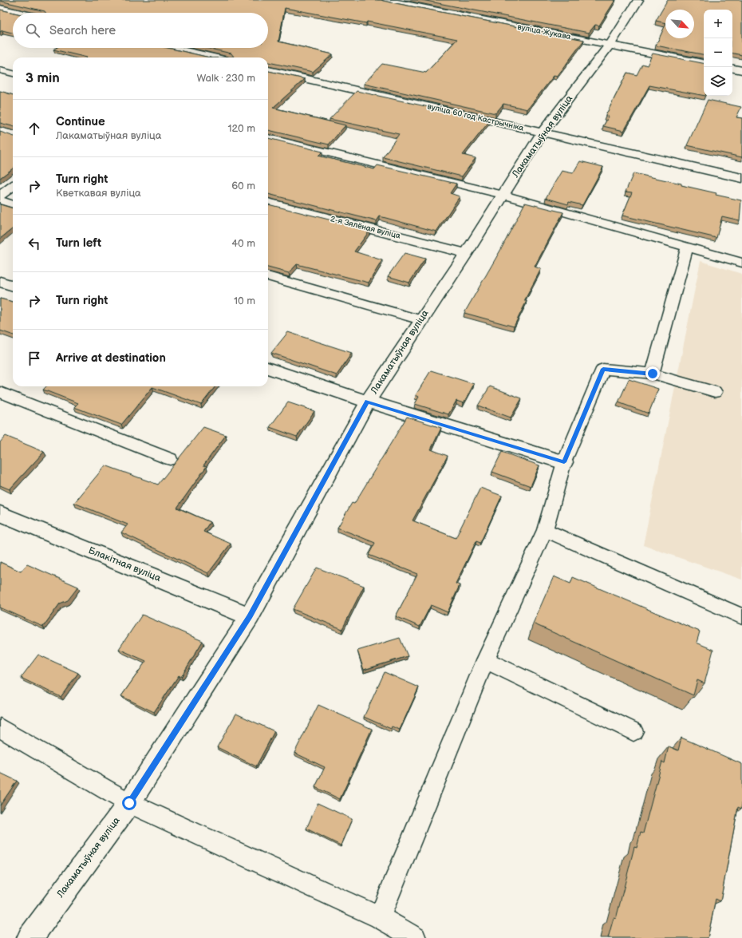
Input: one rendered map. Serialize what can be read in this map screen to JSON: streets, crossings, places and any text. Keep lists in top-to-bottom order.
{
  "streets": {
    "street": [
      "вуліца Жукава",
      "вуліца 60 год Кастрычніка",
      "Лакаматыўная вуліца",
      "2-я Зялёная вуліца",
      "Блакітная вуліца"
    ]
  },
  "crossings": [
    ["вуліца Жукава", "Лакаматыўная вуліца"],
    ["вуліца 60 год Кастрычніка", "Лакаматыўная вуліца"],
    ["Лакаматыўная вуліца", "2-я Зялёная вуліца"],
    ["Лакаматыўная вуліца", "Блакітная вуліца"]
  ],
  "north": "bottom right",
  "page": {
    "map_buttons": ["+", "−"],
    "search": "Search here",
    "heading": ["3 min", "Walk · 230 m"],
    "list": [
      ["Continue", "Лакаматыўная вуліца", "120 m"],
      ["Turn right", "Кветкавая вуліца", "60 m"],
      ["Turn left", "40 m"],
      ["Turn right", "10 m"],
      "Arrive at destination"
    ]
  }
}
